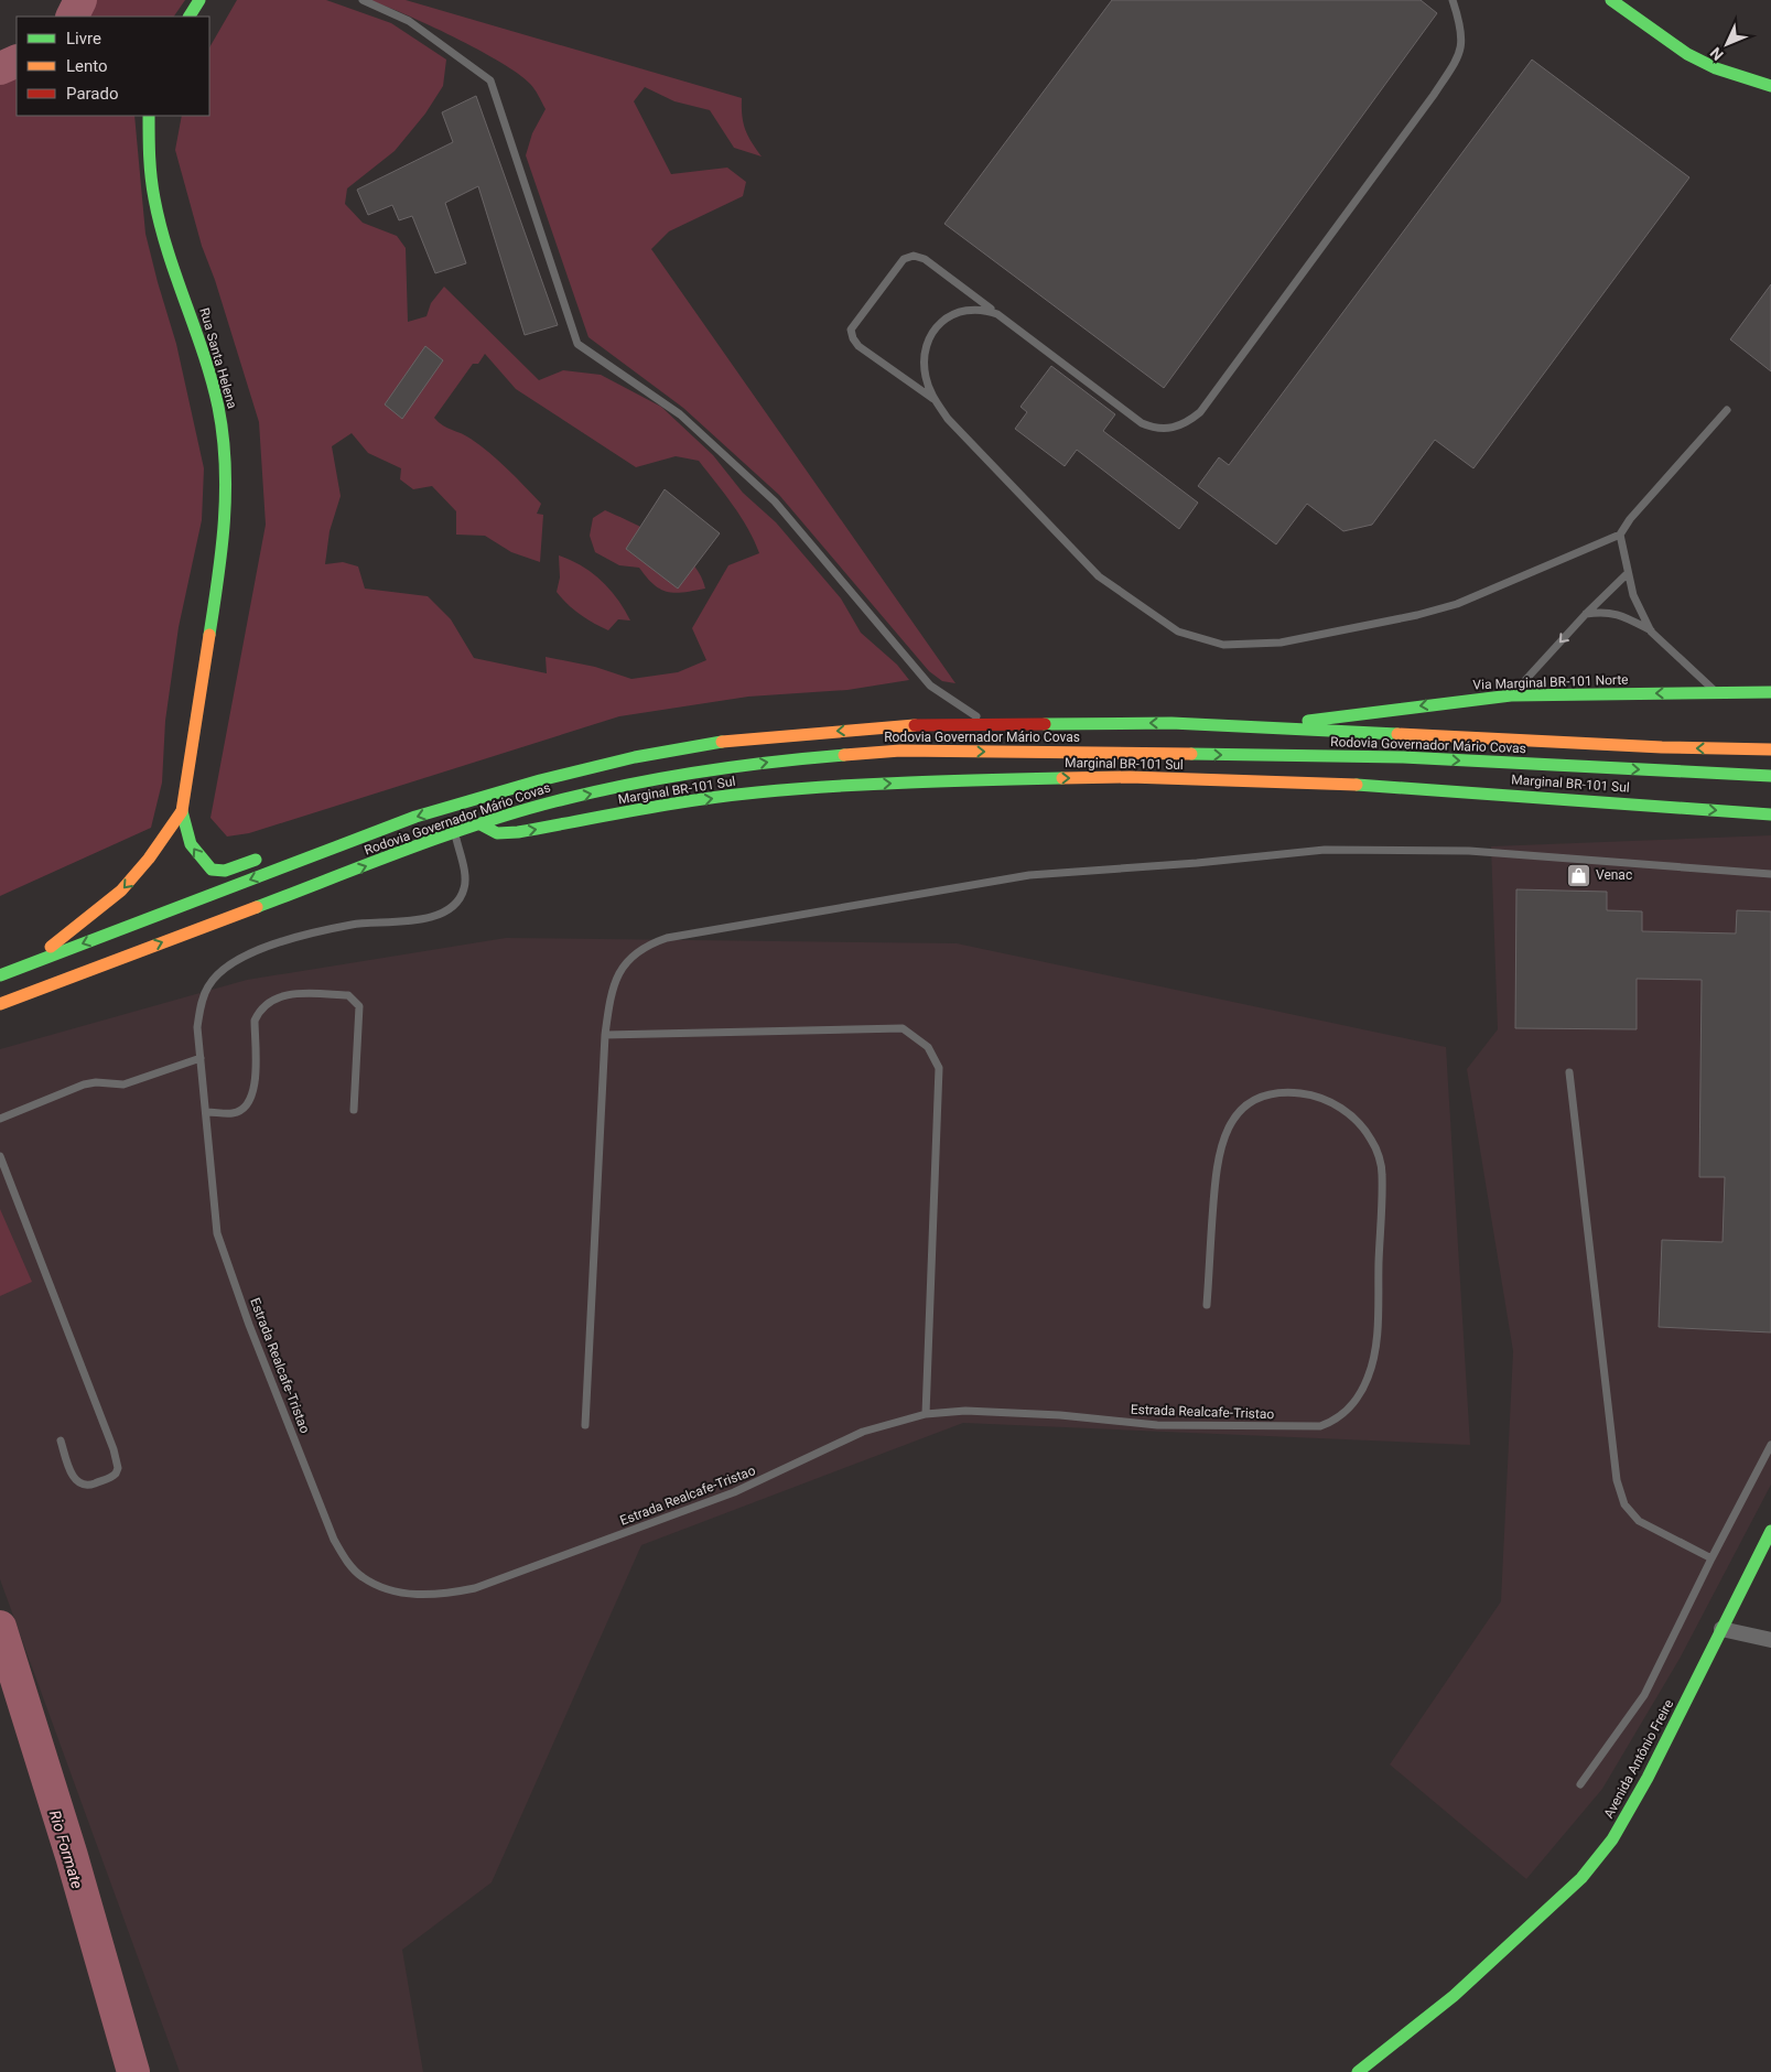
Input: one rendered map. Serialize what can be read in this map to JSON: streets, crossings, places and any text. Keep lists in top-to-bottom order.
{
  "streets": {
    "main road": [
      "Rua Santa Helena",
      "Via Marginal BR-101 Norte",
      "Rodovia Governador Mário Covas",
      "Marginal BR-101 Sul",
      "Avenida Antônio Freire"
    ],
    "lane": ["Estrada Realcafe-Tristao"]
  },
  "crossings": [
    ["Via Marginal BR-101 Norte", "Rodovia Governador Mário Covas"],
    ["Rodovia Governador Mário Covas", "Marginal BR-101 Sul"],
    ["Rodovia Governador Mário Covas", "Estrada Realcafe-Tristao"]
  ],
  "one_way": ["Via Marginal BR-101 Norte", "Marginal BR-101 Sul"],
  "water": ["Rio Formate"],
  "places": {
    "shop": ["Venac"]
  },
  "legend": ["Livre", "Lento", "Parado"],
  "north": "bottom left"
}
